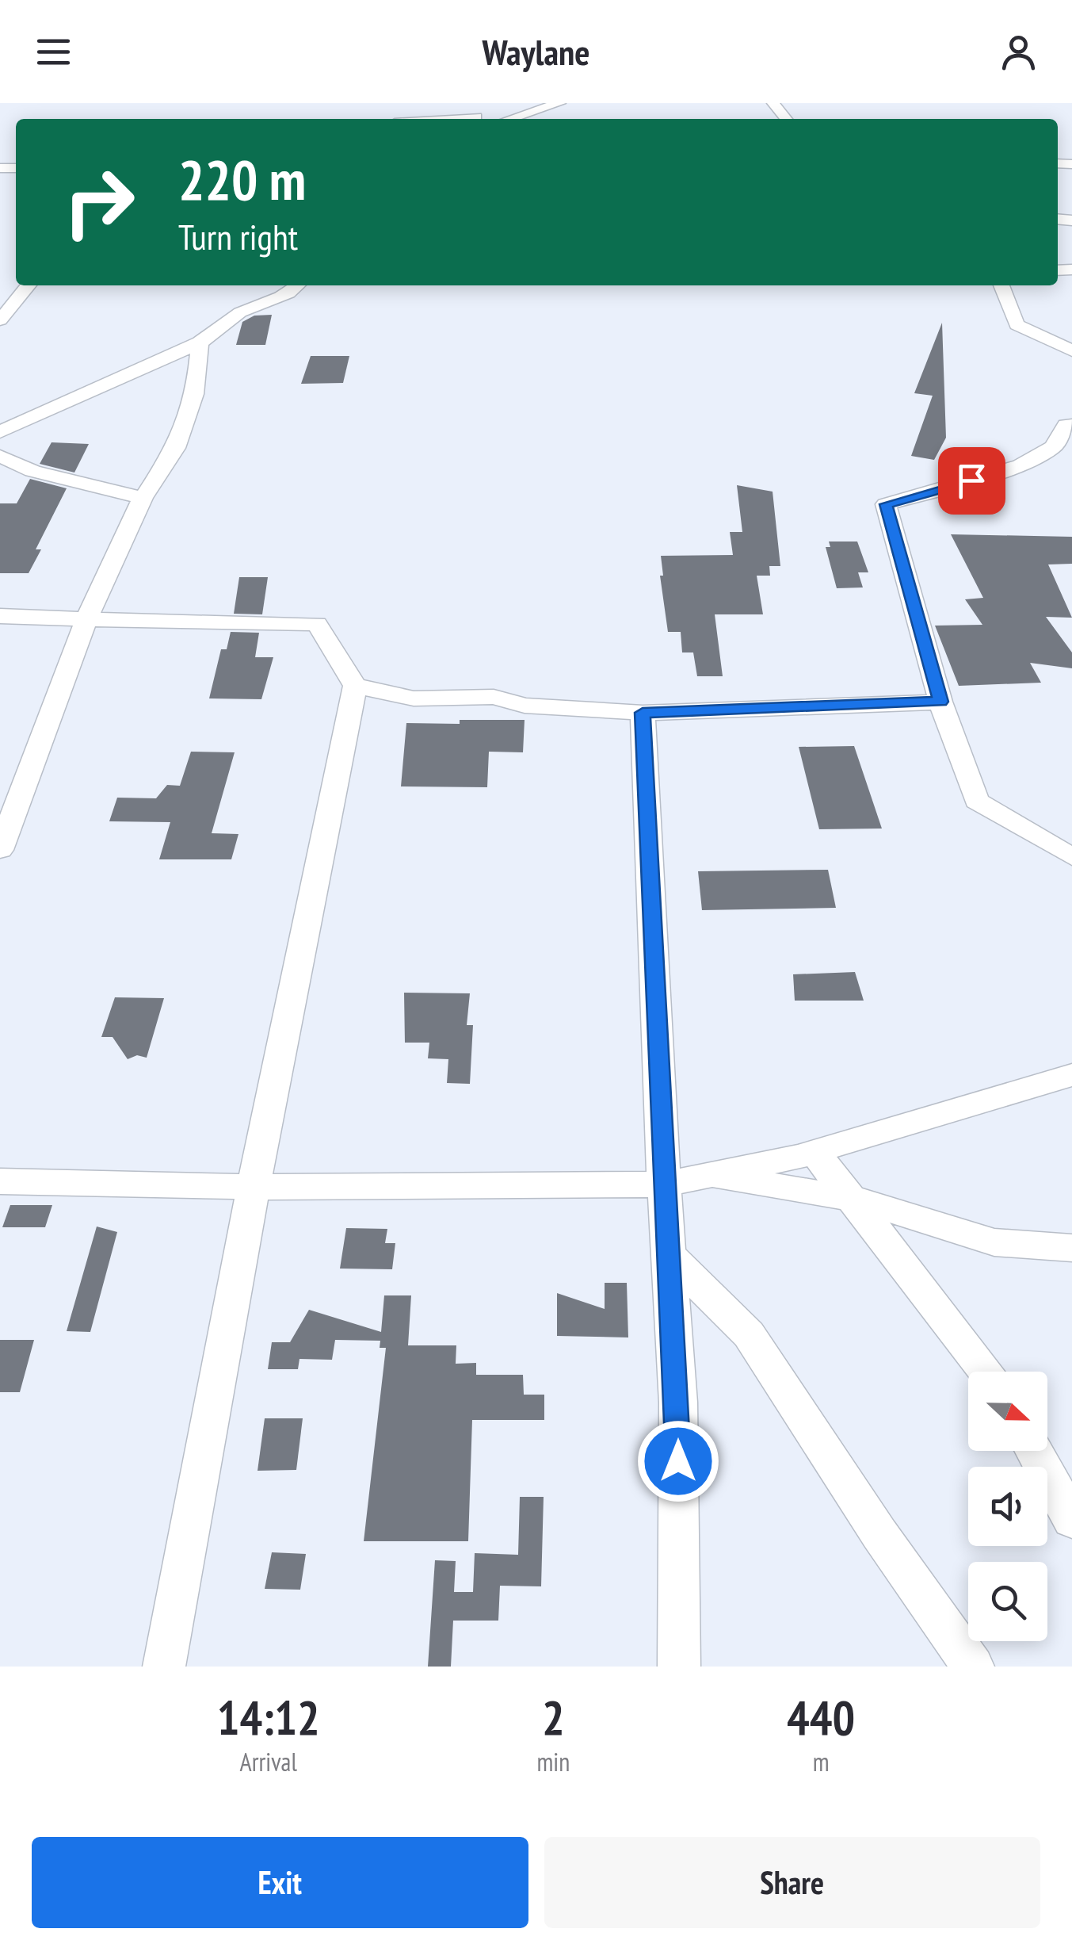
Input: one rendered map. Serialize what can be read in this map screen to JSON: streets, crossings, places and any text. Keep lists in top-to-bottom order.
{
  "north": "right",
  "page": {
    "header": "Waylane",
    "turn": ["220 m", "Turn right"],
    "eta": [
      "14:12",
      "Arrival",
      "2",
      "min",
      "440",
      "m"
    ],
    "buttons": ["Exit", "Share"]
  }
}
